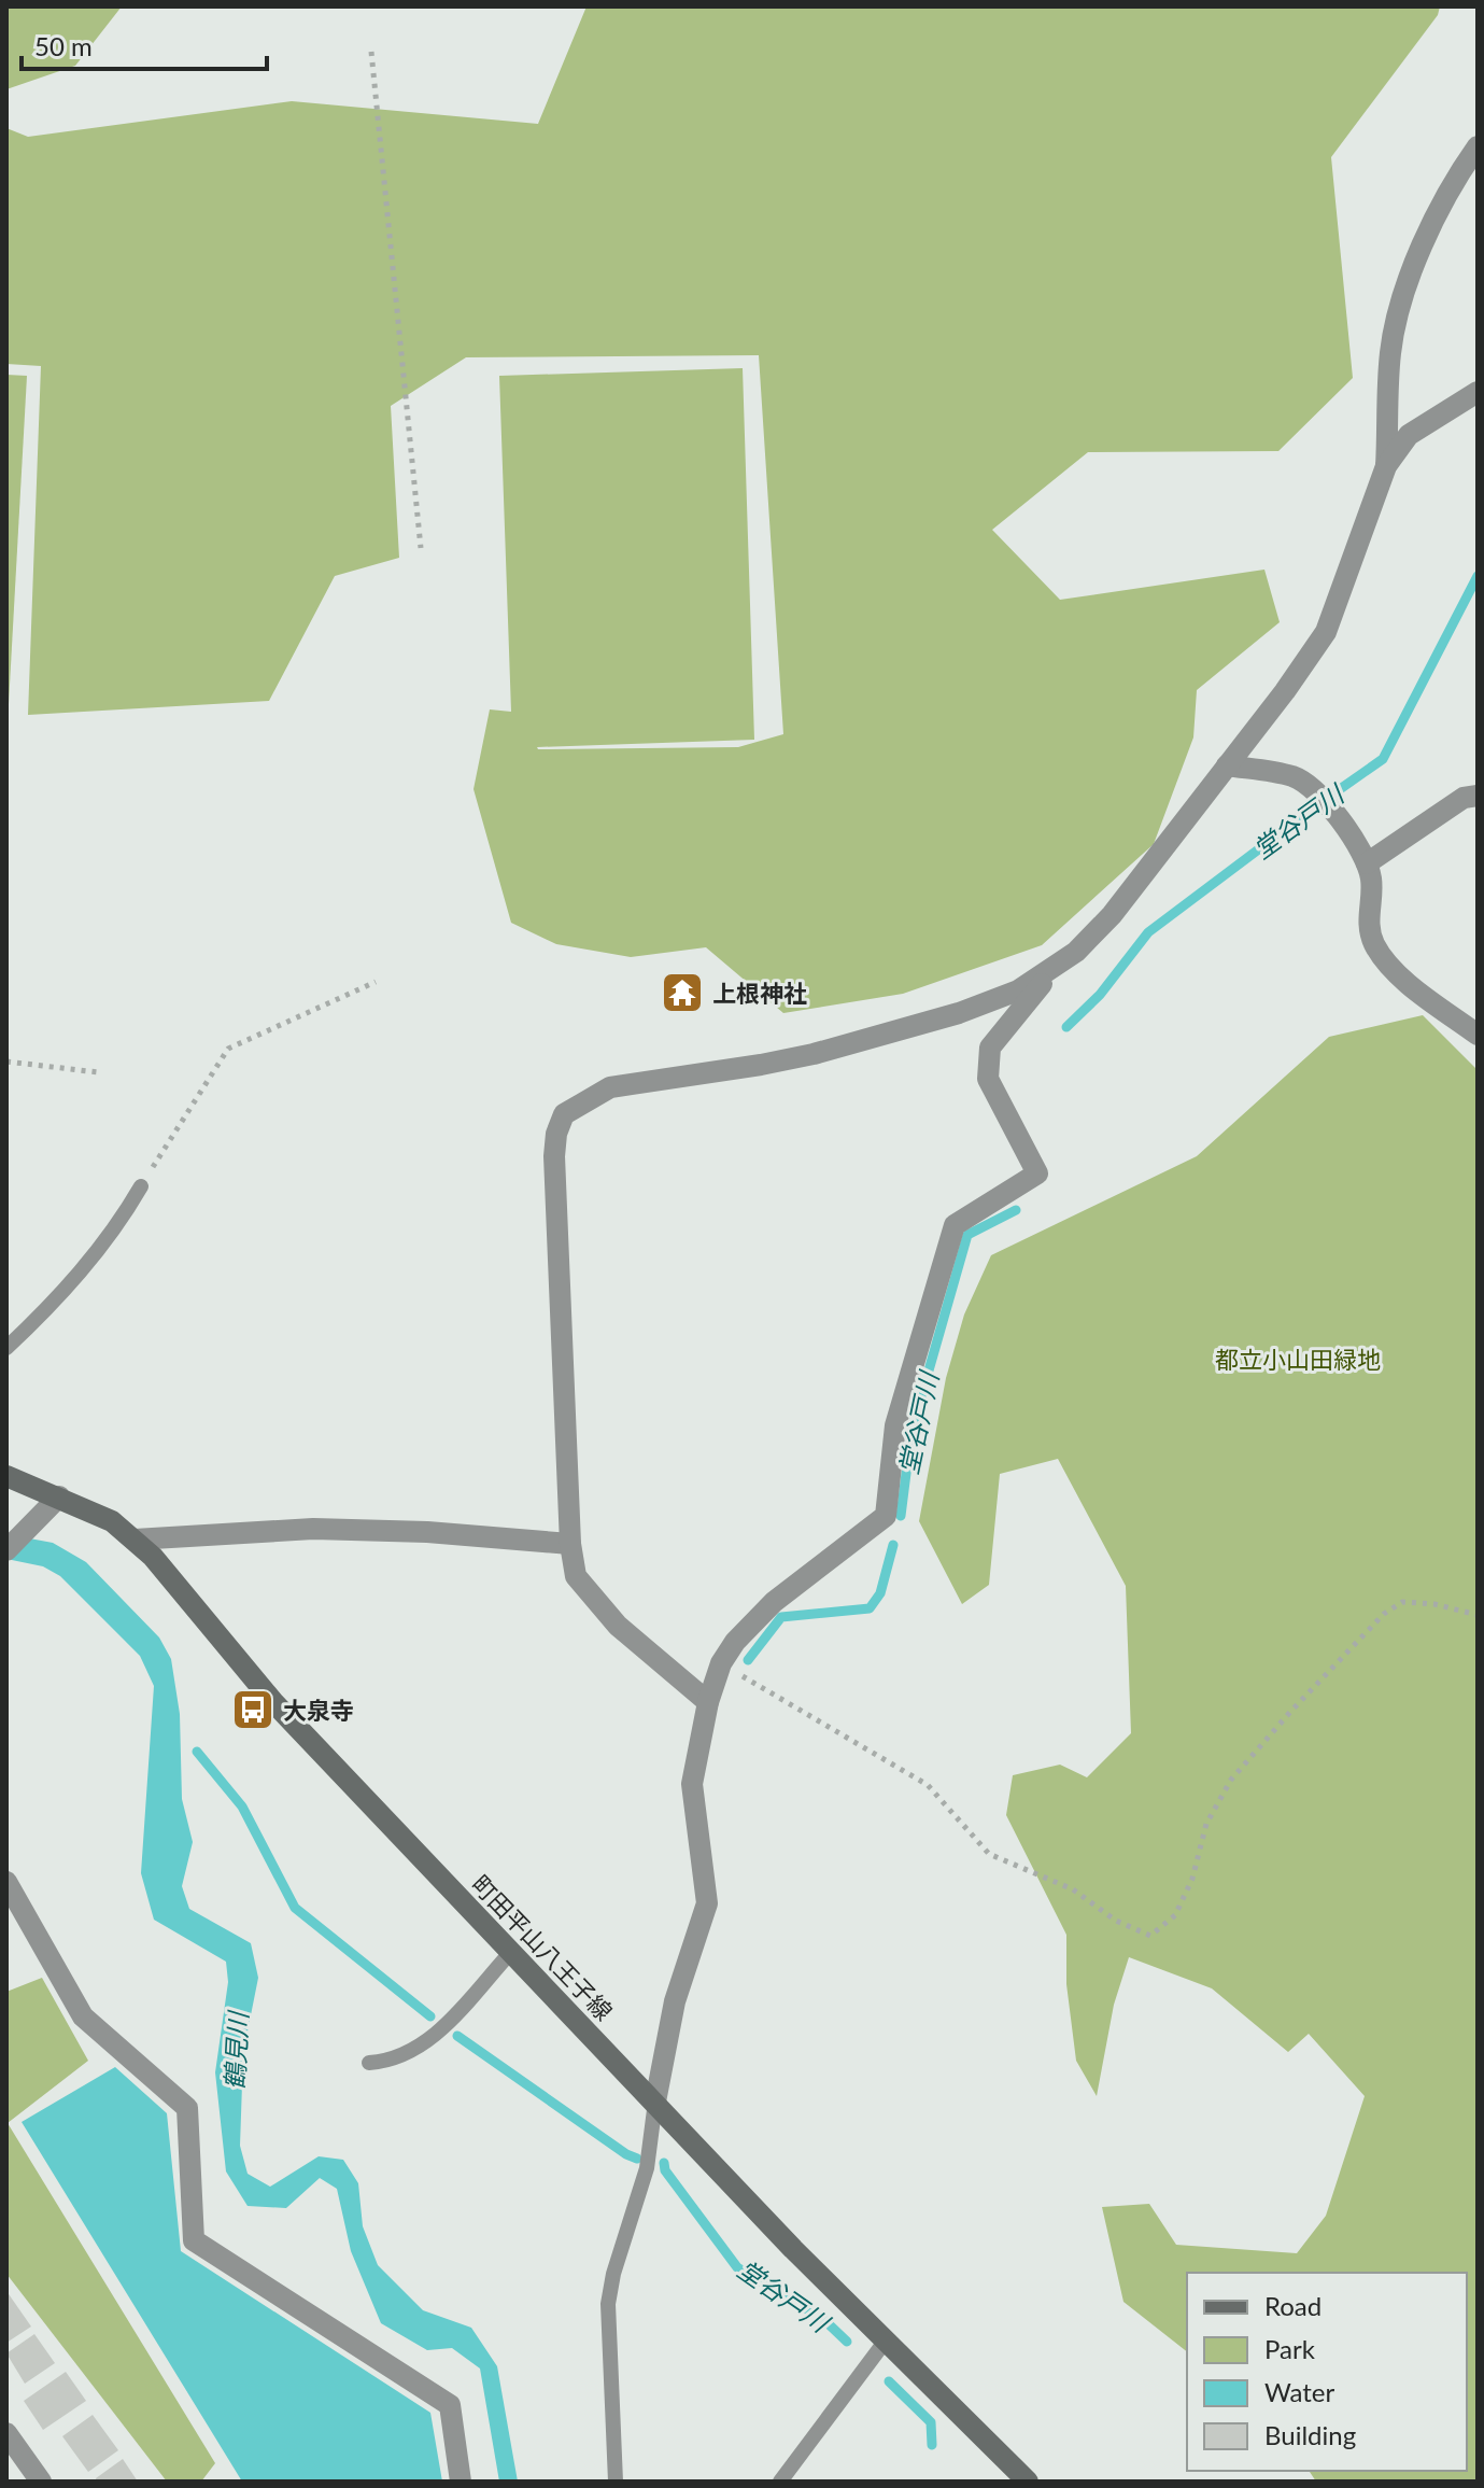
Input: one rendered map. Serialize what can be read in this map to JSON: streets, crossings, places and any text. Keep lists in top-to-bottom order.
{
  "streets": {
    "main road": ["町田平山八王子線"]
  },
  "water": ["堂谷戸川", "鶴見川"],
  "parks": ["都立小山田緑地"],
  "places": {
    "temple": ["上根神社"],
    "bus stop": ["大泉寺"]
  },
  "legend": [
    "Road",
    "Park",
    "Water",
    "Building"
  ],
  "scale_bar": "50 m"
}
